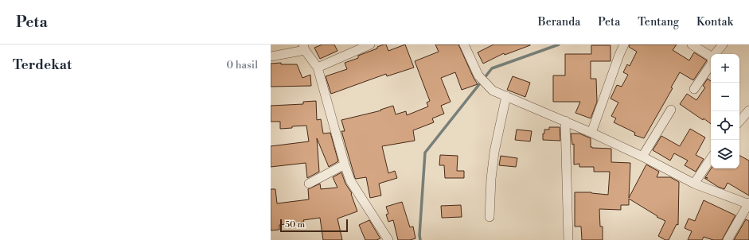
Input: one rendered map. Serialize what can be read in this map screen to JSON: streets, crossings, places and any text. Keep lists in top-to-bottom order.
{
  "scale_bar": "50 m",
  "page": {
    "header": "Peta",
    "nav": [
      "Beranda",
      "Peta",
      "Tentang",
      "Kontak"
    ],
    "heading": ["Terdekat", "0 hasil"],
    "map_buttons": ["+", "−"],
    "scale": "50 m"
  }
}
